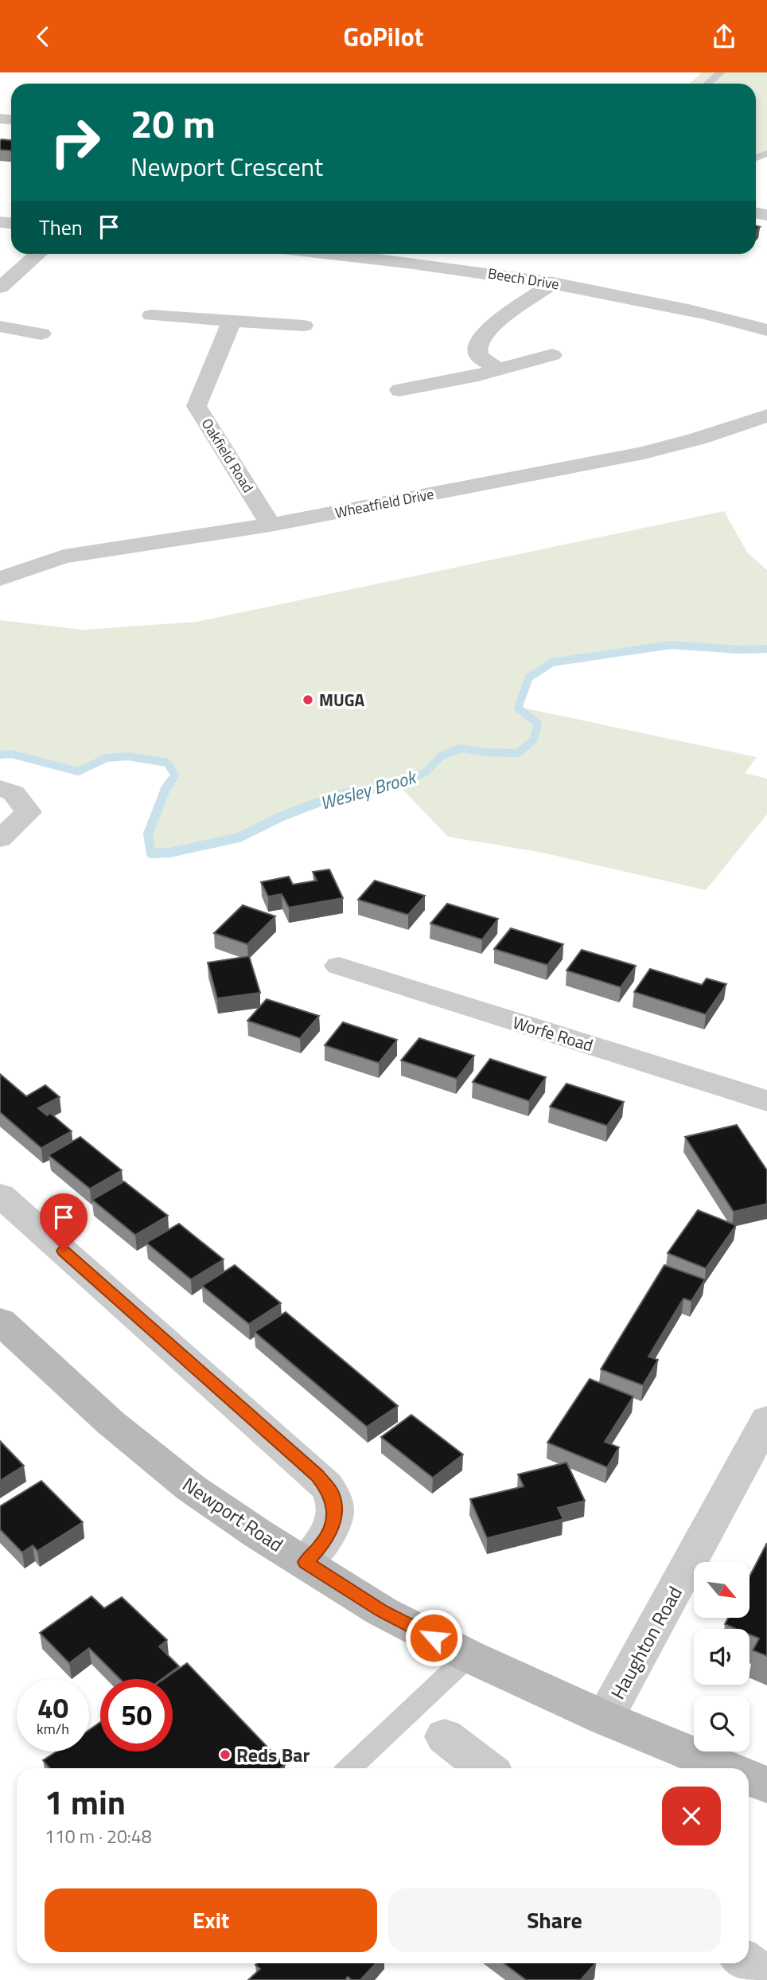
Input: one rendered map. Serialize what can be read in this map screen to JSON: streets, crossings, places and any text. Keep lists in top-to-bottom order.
{
  "streets": {
    "main road": ["Newport Road"],
    "street": [
      "Beech Drive",
      "Oakfield Road",
      "Wheatfield Drive",
      "Worfe Road",
      "Haughton Road"
    ]
  },
  "crossings": [
    ["Oakfield Road", "Wheatfield Drive"],
    ["Newport Road", "Haughton Road"]
  ],
  "water": ["Wesley Brook"],
  "places": ["MUGA", "Reds Bar"],
  "north": "bottom right",
  "page": {
    "header": "GoPilot",
    "turn": ["20 m", "Newport Crescent"],
    "then": "Then",
    "speed": "40 km/h",
    "limit": "50",
    "heading": ["1 min", "110 m · 20:48"],
    "buttons": ["Exit", "Share"]
  }
}
